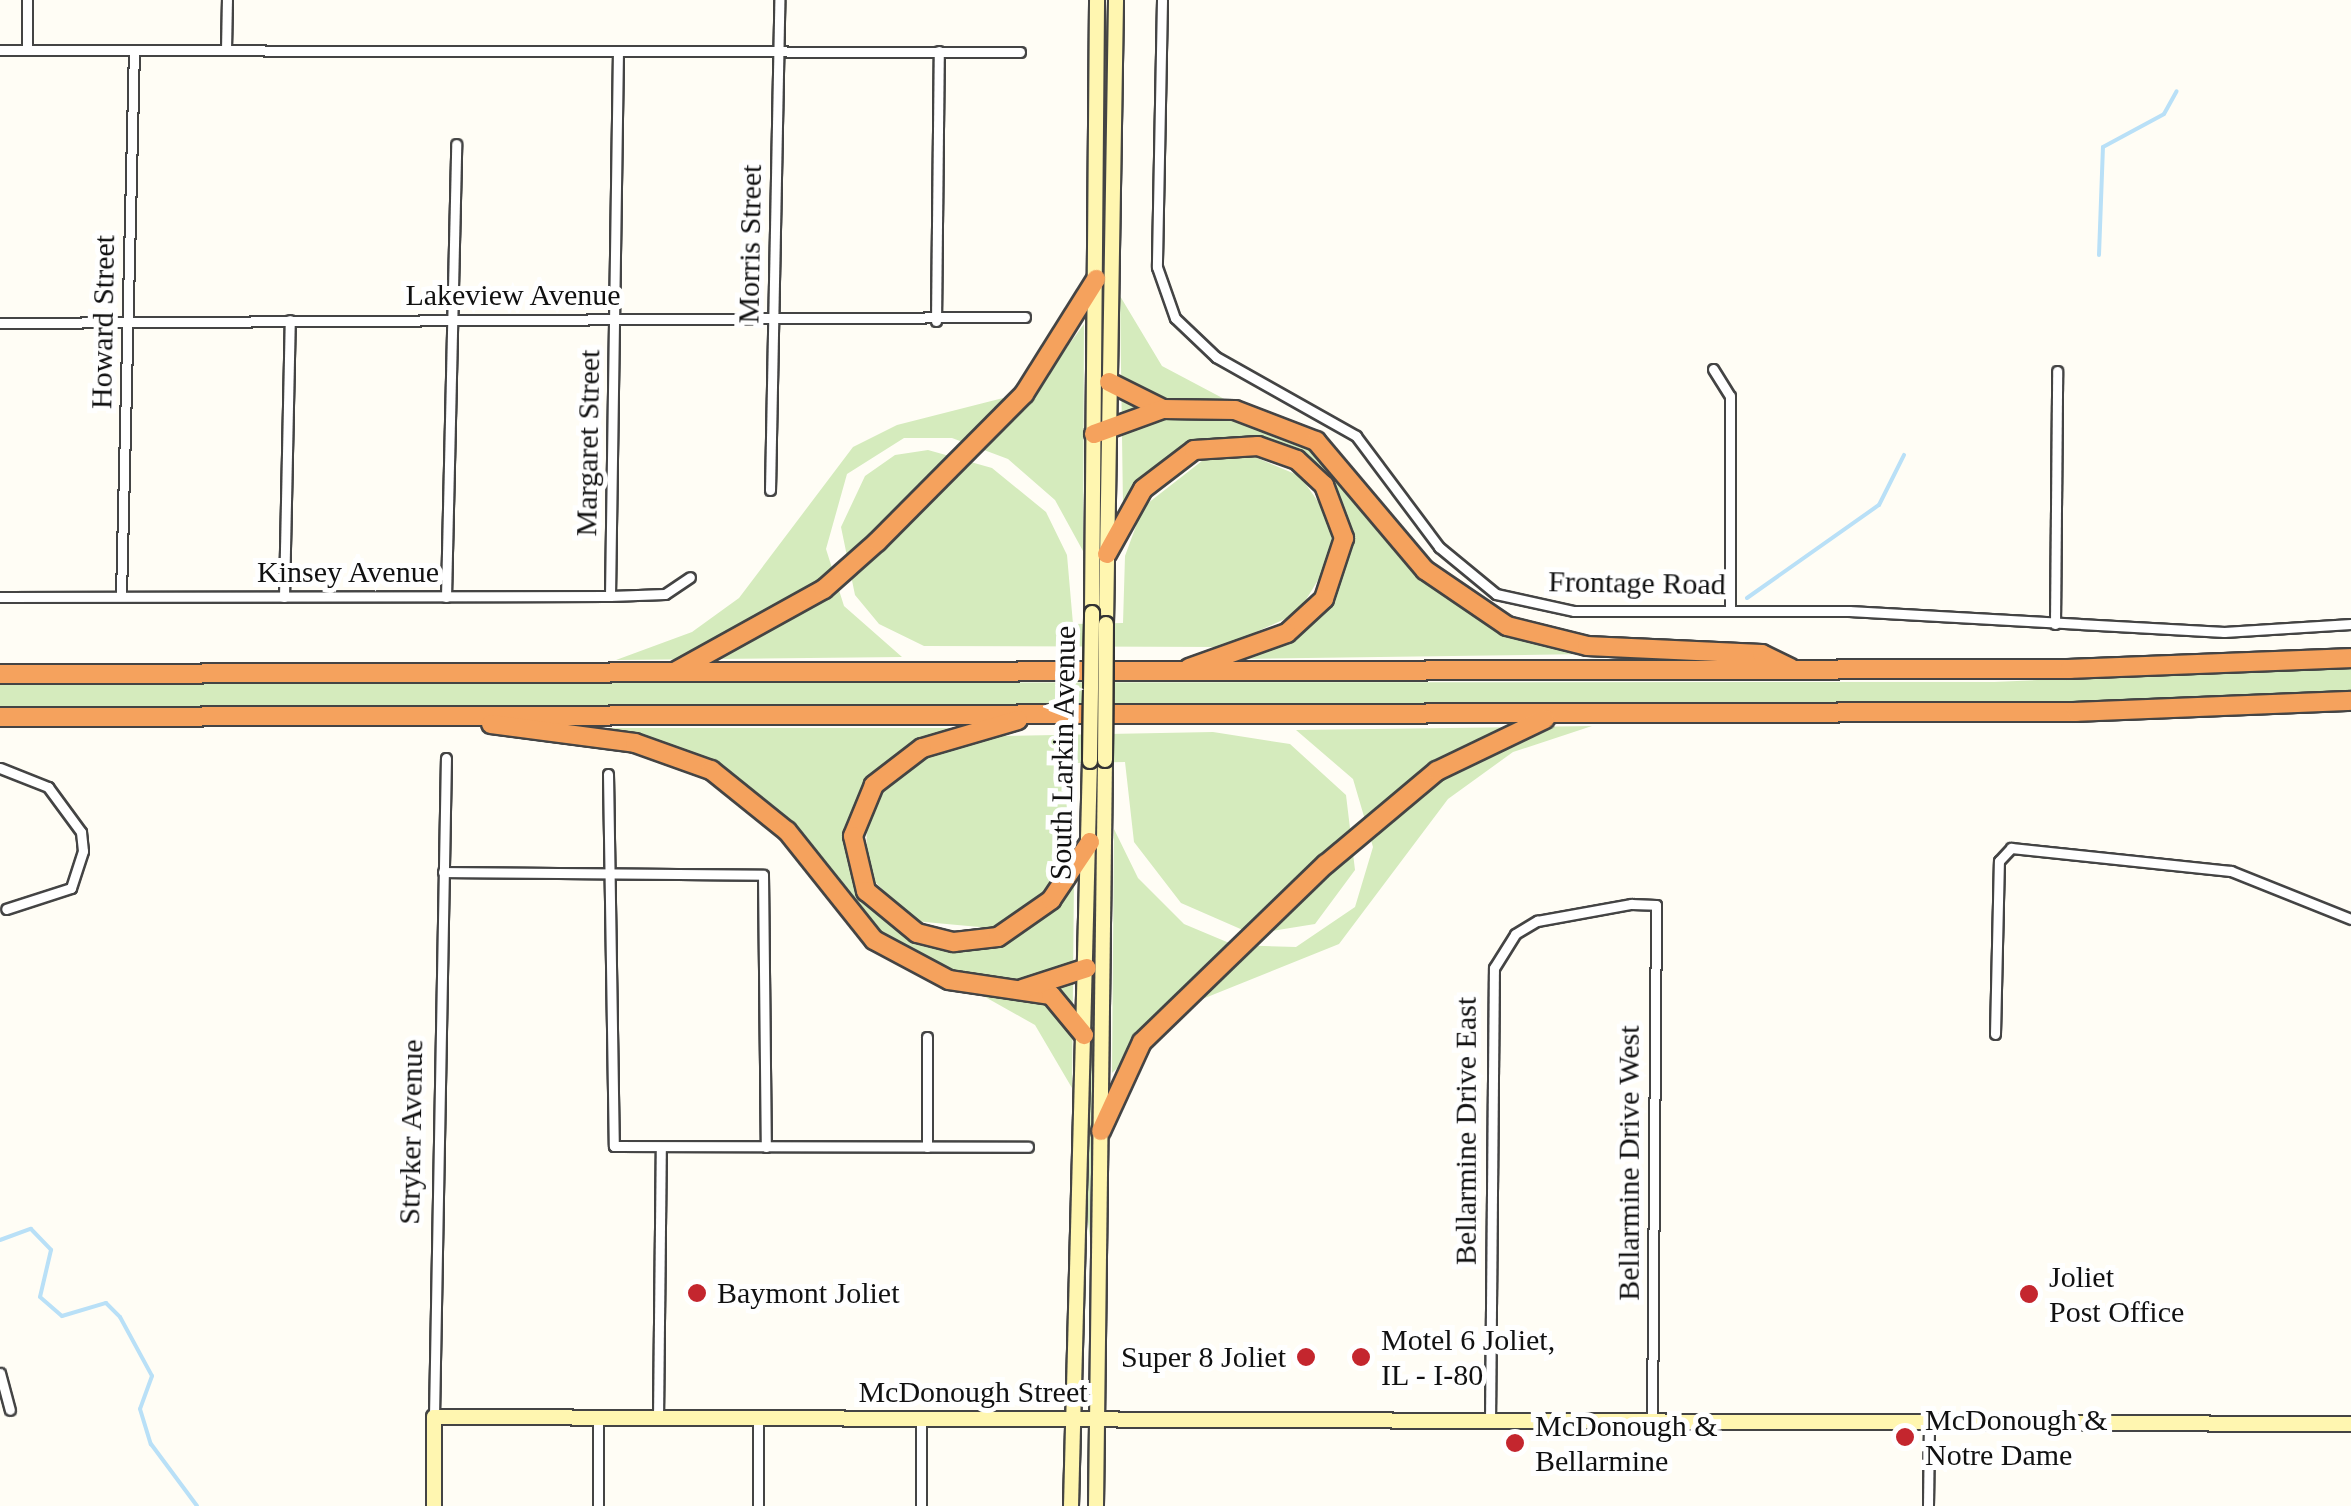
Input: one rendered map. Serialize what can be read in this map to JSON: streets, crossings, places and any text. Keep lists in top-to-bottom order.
{
  "streets": {
    "main road": ["South Larkin Avenue", "Stryker Avenue", "McDonough Street"],
    "street": [
      "Morris Street",
      "Lakeview Avenue",
      "Howard Street",
      "Margaret Street",
      "Kinsey Avenue",
      "Frontage Road",
      "Bellarmine Drive East",
      "Bellarmine Drive West"
    ]
  },
  "crossings": [
    ["Morris Street", "Lakeview Avenue"],
    ["Lakeview Avenue", "Howard Street"],
    ["Lakeview Avenue", "Margaret Street"],
    ["Howard Street", "Kinsey Avenue"],
    ["Margaret Street", "Kinsey Avenue"],
    ["South Larkin Avenue", "McDonough Street"],
    ["Bellarmine Drive East", "Bellarmine Drive West"],
    ["Bellarmine Drive East", "McDonough Street"],
    ["Stryker Avenue", "McDonough Street"],
    ["Bellarmine Drive West", "McDonough Street"]
  ],
  "places": [
    "Baymont Joliet",
    "Joliet Post Office",
    "Super 8 Joliet",
    "Motel 6 Joliet, IL - I-80",
    "McDonough & Notre Dame",
    "McDonough & Bellarmine"
  ]
}
